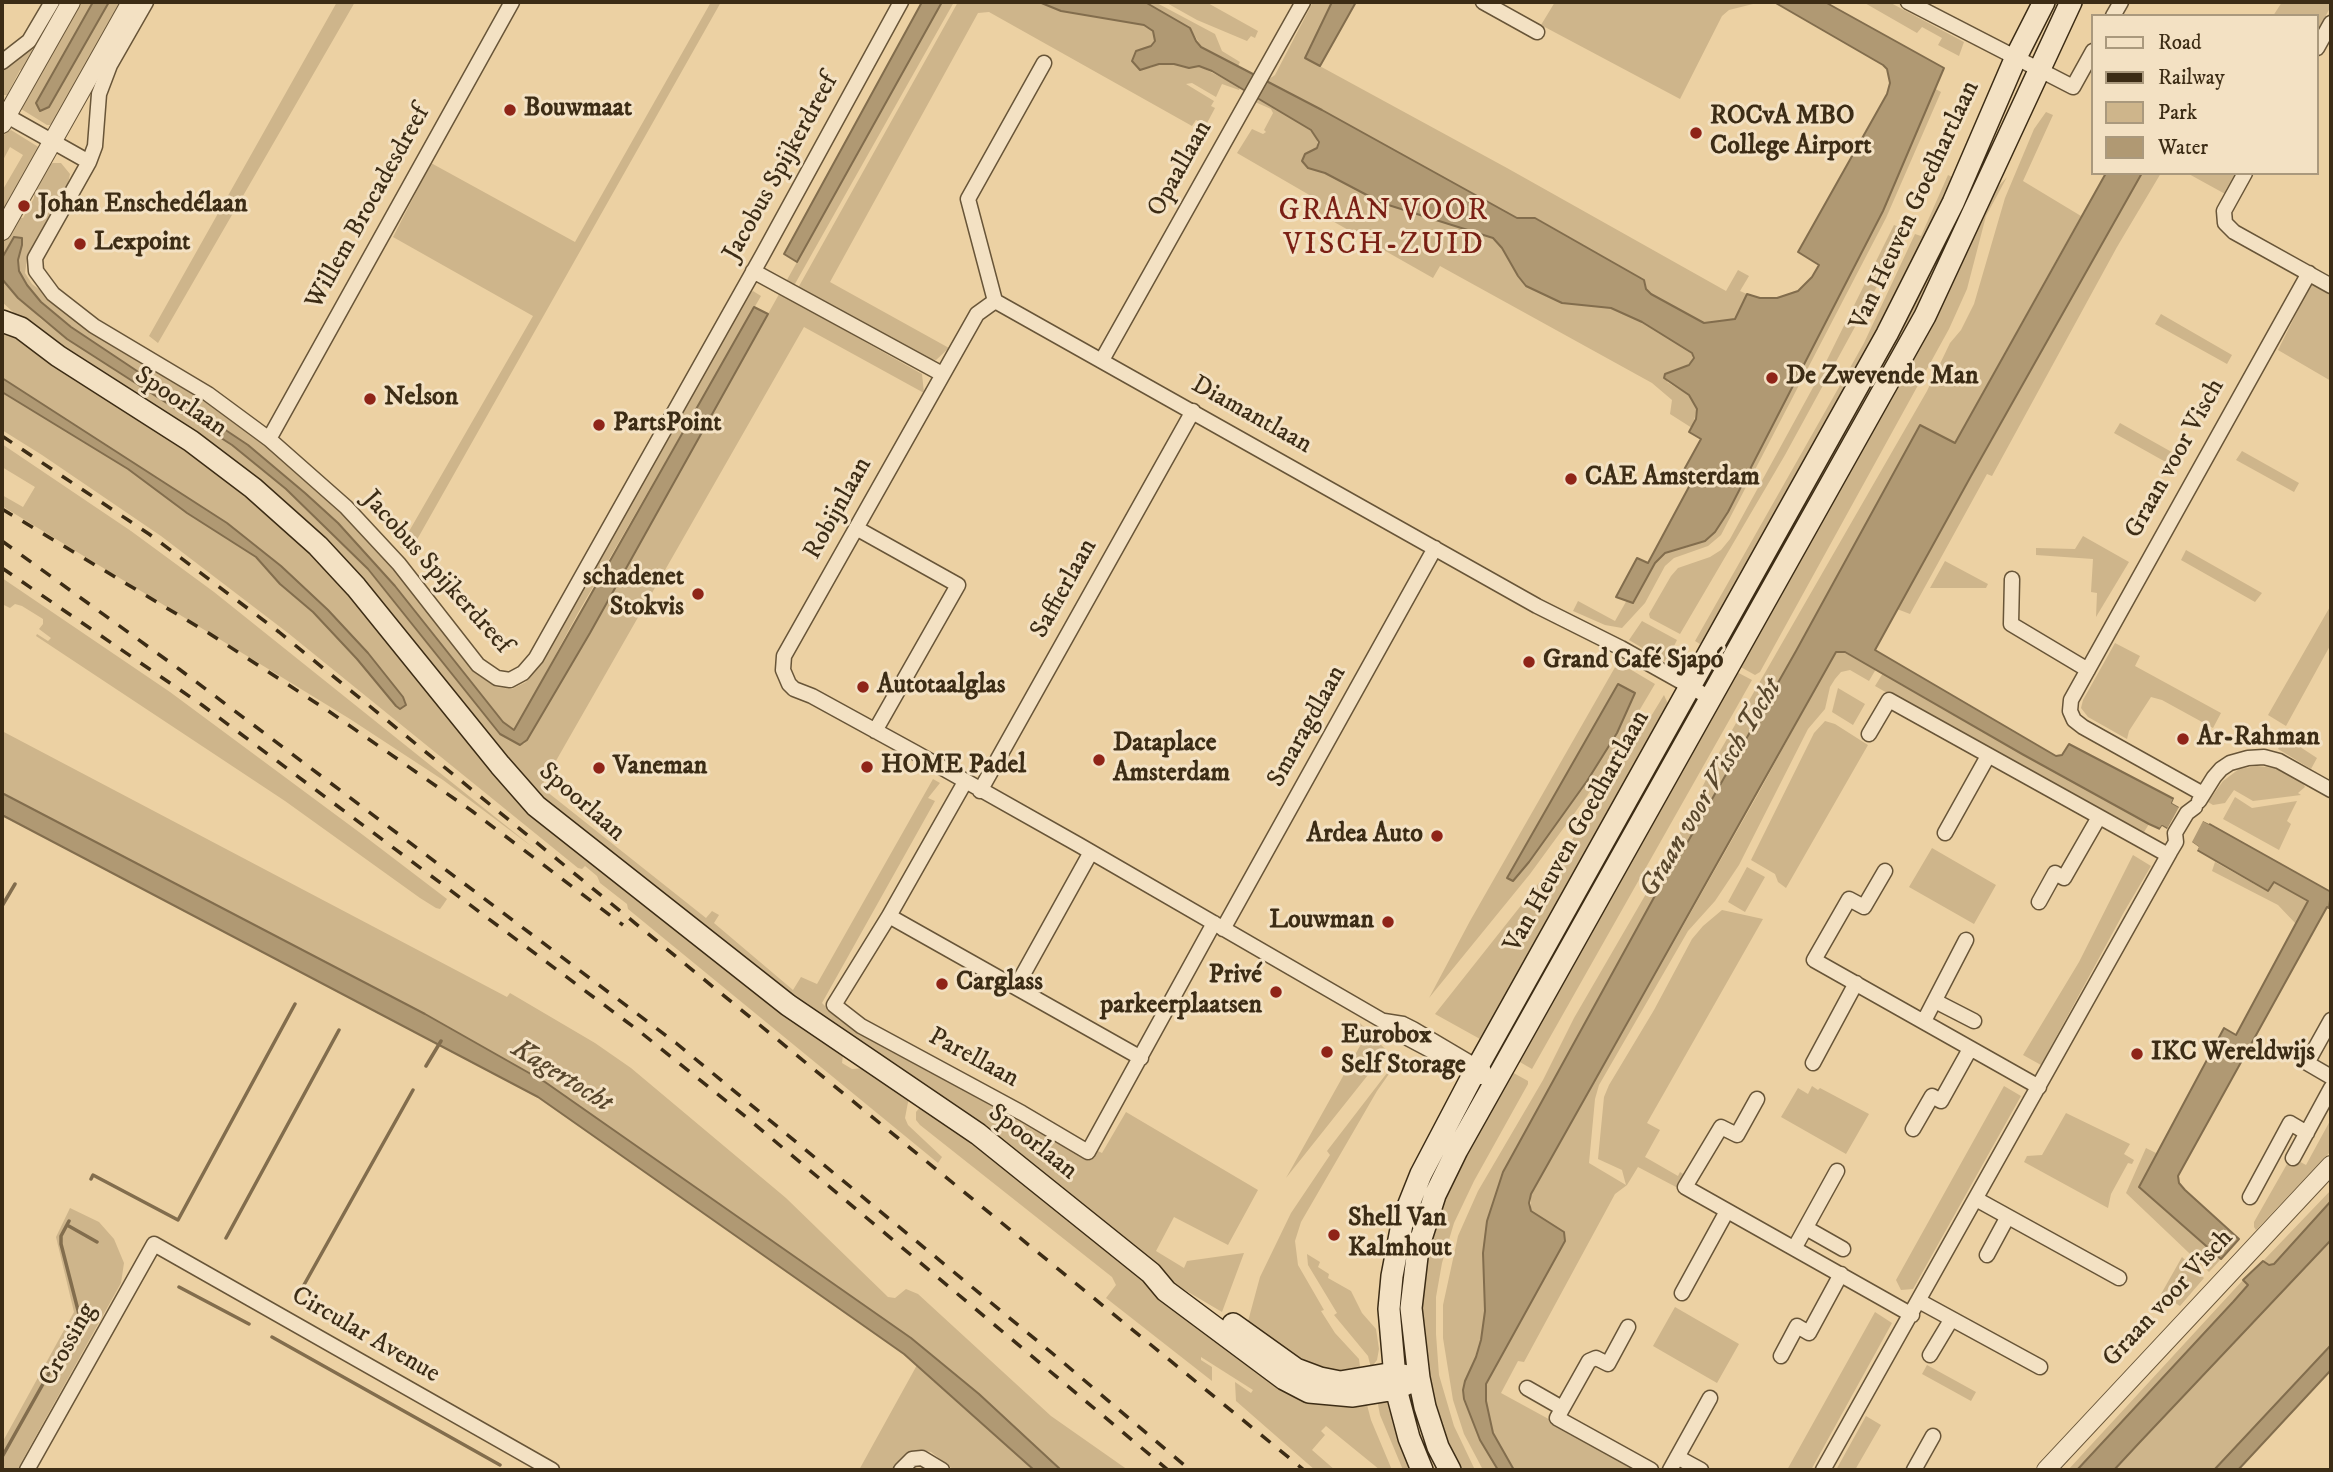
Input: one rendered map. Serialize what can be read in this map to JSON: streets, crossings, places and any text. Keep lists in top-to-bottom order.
{
  "streets": {
    "main road": ["Van Heuven Goedhartlaan", "Spoorlaan"],
    "street": [
      "Jacobus Spijkerdreef",
      "Opaallaan",
      "Willem Brocadesdreef",
      "Diamantlaan",
      "Graan voor Visch",
      "Robijnlaan",
      "Saffierlaan",
      "Smaragdlaan",
      "Parellaan",
      "Circular Avenue",
      "Crossing"
    ]
  },
  "crossings": [
    ["Jacobus Spijkerdreef", "Willem Brocadesdreef"],
    ["Opaallaan", "Diamantlaan"],
    ["Van Heuven Goedhartlaan", "Spoorlaan"],
    ["Van Heuven Goedhartlaan", "Diamantlaan"],
    ["Diamantlaan", "Robijnlaan"],
    ["Diamantlaan", "Saffierlaan"],
    ["Diamantlaan", "Smaragdlaan"],
    ["Smaragdlaan", "Parellaan"],
    ["Circular Avenue", "Crossing"]
  ],
  "districts": ["GRAAN VOOR VISCH-ZUID"],
  "water": ["Graan voor Visch Tocht", "Kagertocht"],
  "places": [
    "Bouwmaat",
    "ROCvA MBO College Airport",
    "Johan Enschedélaan",
    "Lexpoint",
    "De Zwevende Man",
    "Nelson",
    "PartsPoint",
    "CAE Amsterdam",
    "schadenet Stokvis",
    "Grand Café Sjapó",
    "Autotaalglas",
    "Ar-Rahman",
    "Dataplace Amsterdam",
    "HOME Padel",
    "Vaneman",
    "Ardea Auto",
    "Louwman",
    "Carglass",
    "Privé parkeerplaatsen",
    "Eurobox Self Storage",
    "IKC Wereldwijs",
    "Shell Van Kalmhout"
  ],
  "legend": [
    "Road",
    "Railway",
    "Park",
    "Water"
  ]
}
